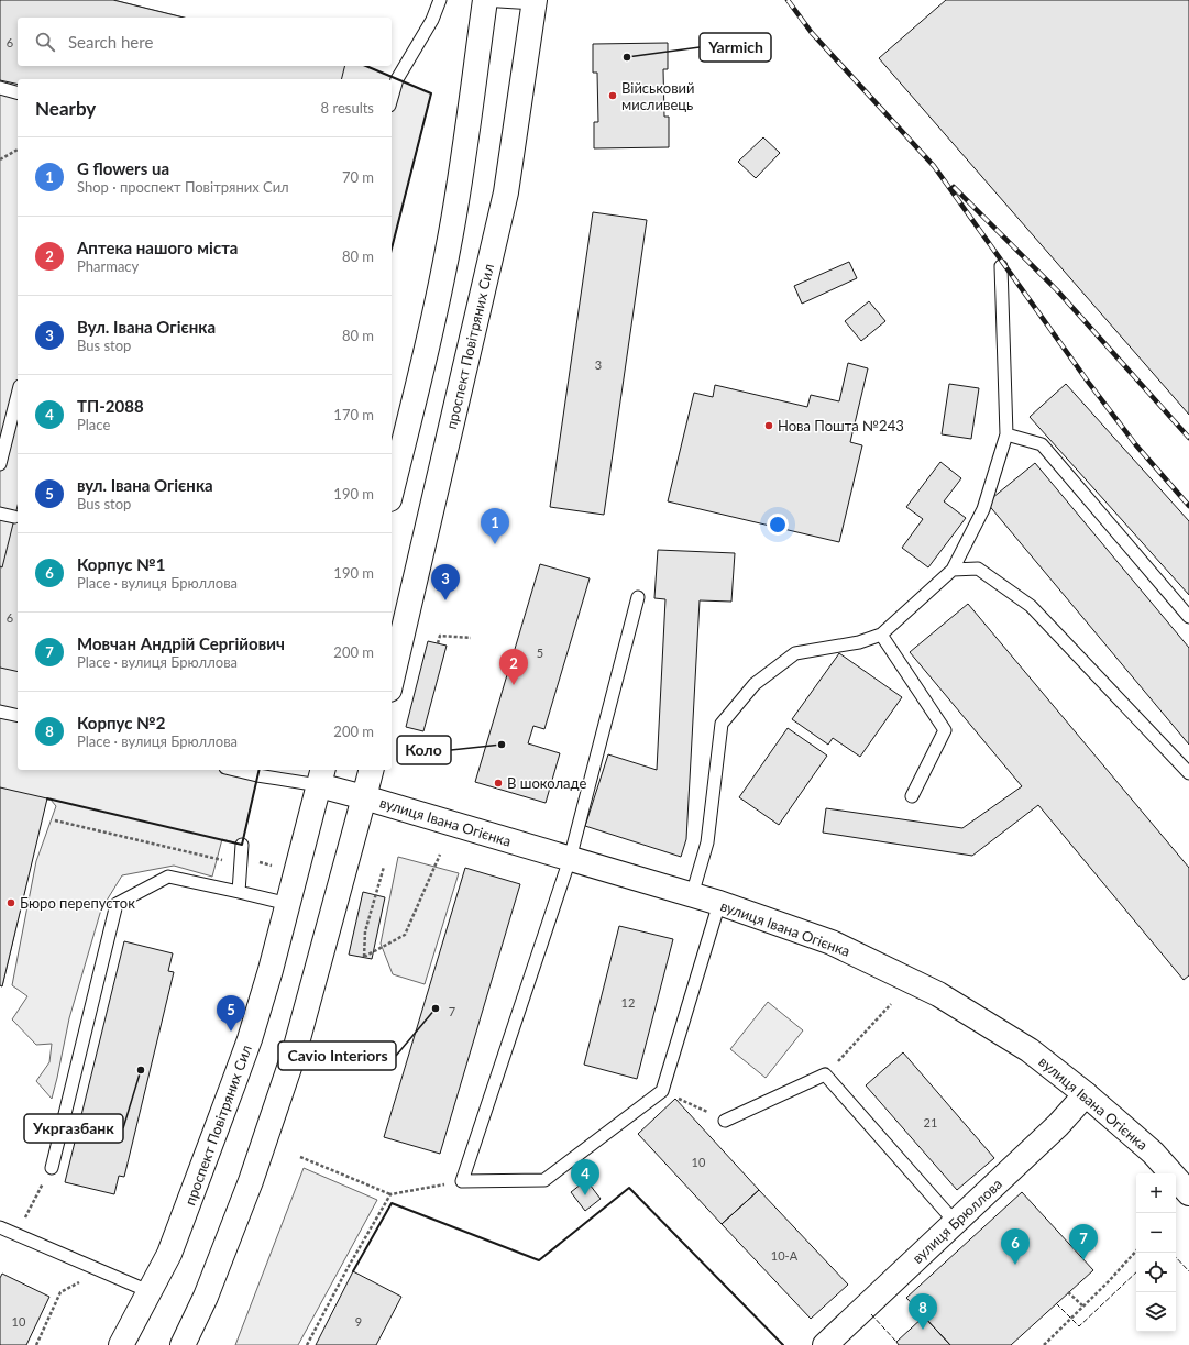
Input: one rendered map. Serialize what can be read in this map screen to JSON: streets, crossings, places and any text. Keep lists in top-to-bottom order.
{
  "streets": {
    "main road": ["проспект Повітряних Сил", "вулиця Івана Огієнка", "вулиця Брюллова"]
  },
  "crossings": [
    ["проспект Повітряних Сил", "вулиця Івана Огієнка"],
    ["вулиця Івана Огієнка", "вулиця Брюллова"]
  ],
  "places": [
    "Yarmich",
    "Військовий мисливець",
    "Нова Пошта №243",
    "Коло",
    "В шоколаде",
    "Бюро перепусток",
    "Cavio Interiors",
    "Укргазбанк"
  ],
  "house_numbers": [
    "6",
    "3",
    "6",
    "5",
    "12",
    "7",
    "21",
    "10",
    "10-А",
    "10",
    "9"
  ],
  "page": {
    "search": "Search here",
    "heading": ["Nearby", "8 results"],
    "list": [
      {
        "mark": "1",
        "name": "G flowers ua",
        "note": "Shop · проспект Повітряних Сил",
        "value": "70 m"
      },
      {
        "mark": "2",
        "name": "Аптека нашого міста",
        "note": "Pharmacy",
        "value": "80 m"
      },
      {
        "mark": "3",
        "name": "Вул. Івана Огієнка",
        "note": "Bus stop",
        "value": "80 m"
      },
      {
        "mark": "4",
        "name": "ТП-2088",
        "note": "Place",
        "value": "170 m"
      },
      {
        "mark": "5",
        "name": "вул. Івана Огієнка",
        "note": "Bus stop",
        "value": "190 m"
      },
      {
        "mark": "6",
        "name": "Корпус №1",
        "note": "Place · вулиця Брюллова",
        "value": "190 m"
      },
      {
        "mark": "7",
        "name": "Мовчан Андрій Сергійович",
        "note": "Place · вулиця Брюллова",
        "value": "200 m"
      },
      {
        "mark": "8",
        "name": "Корпус №2",
        "note": "Place · вулиця Брюллова",
        "value": "200 m"
      }
    ],
    "pins": [
      "1",
      "3",
      "2",
      "5",
      "4",
      "7",
      "6",
      "8"
    ],
    "map_buttons": ["+", "−"]
  }
}
